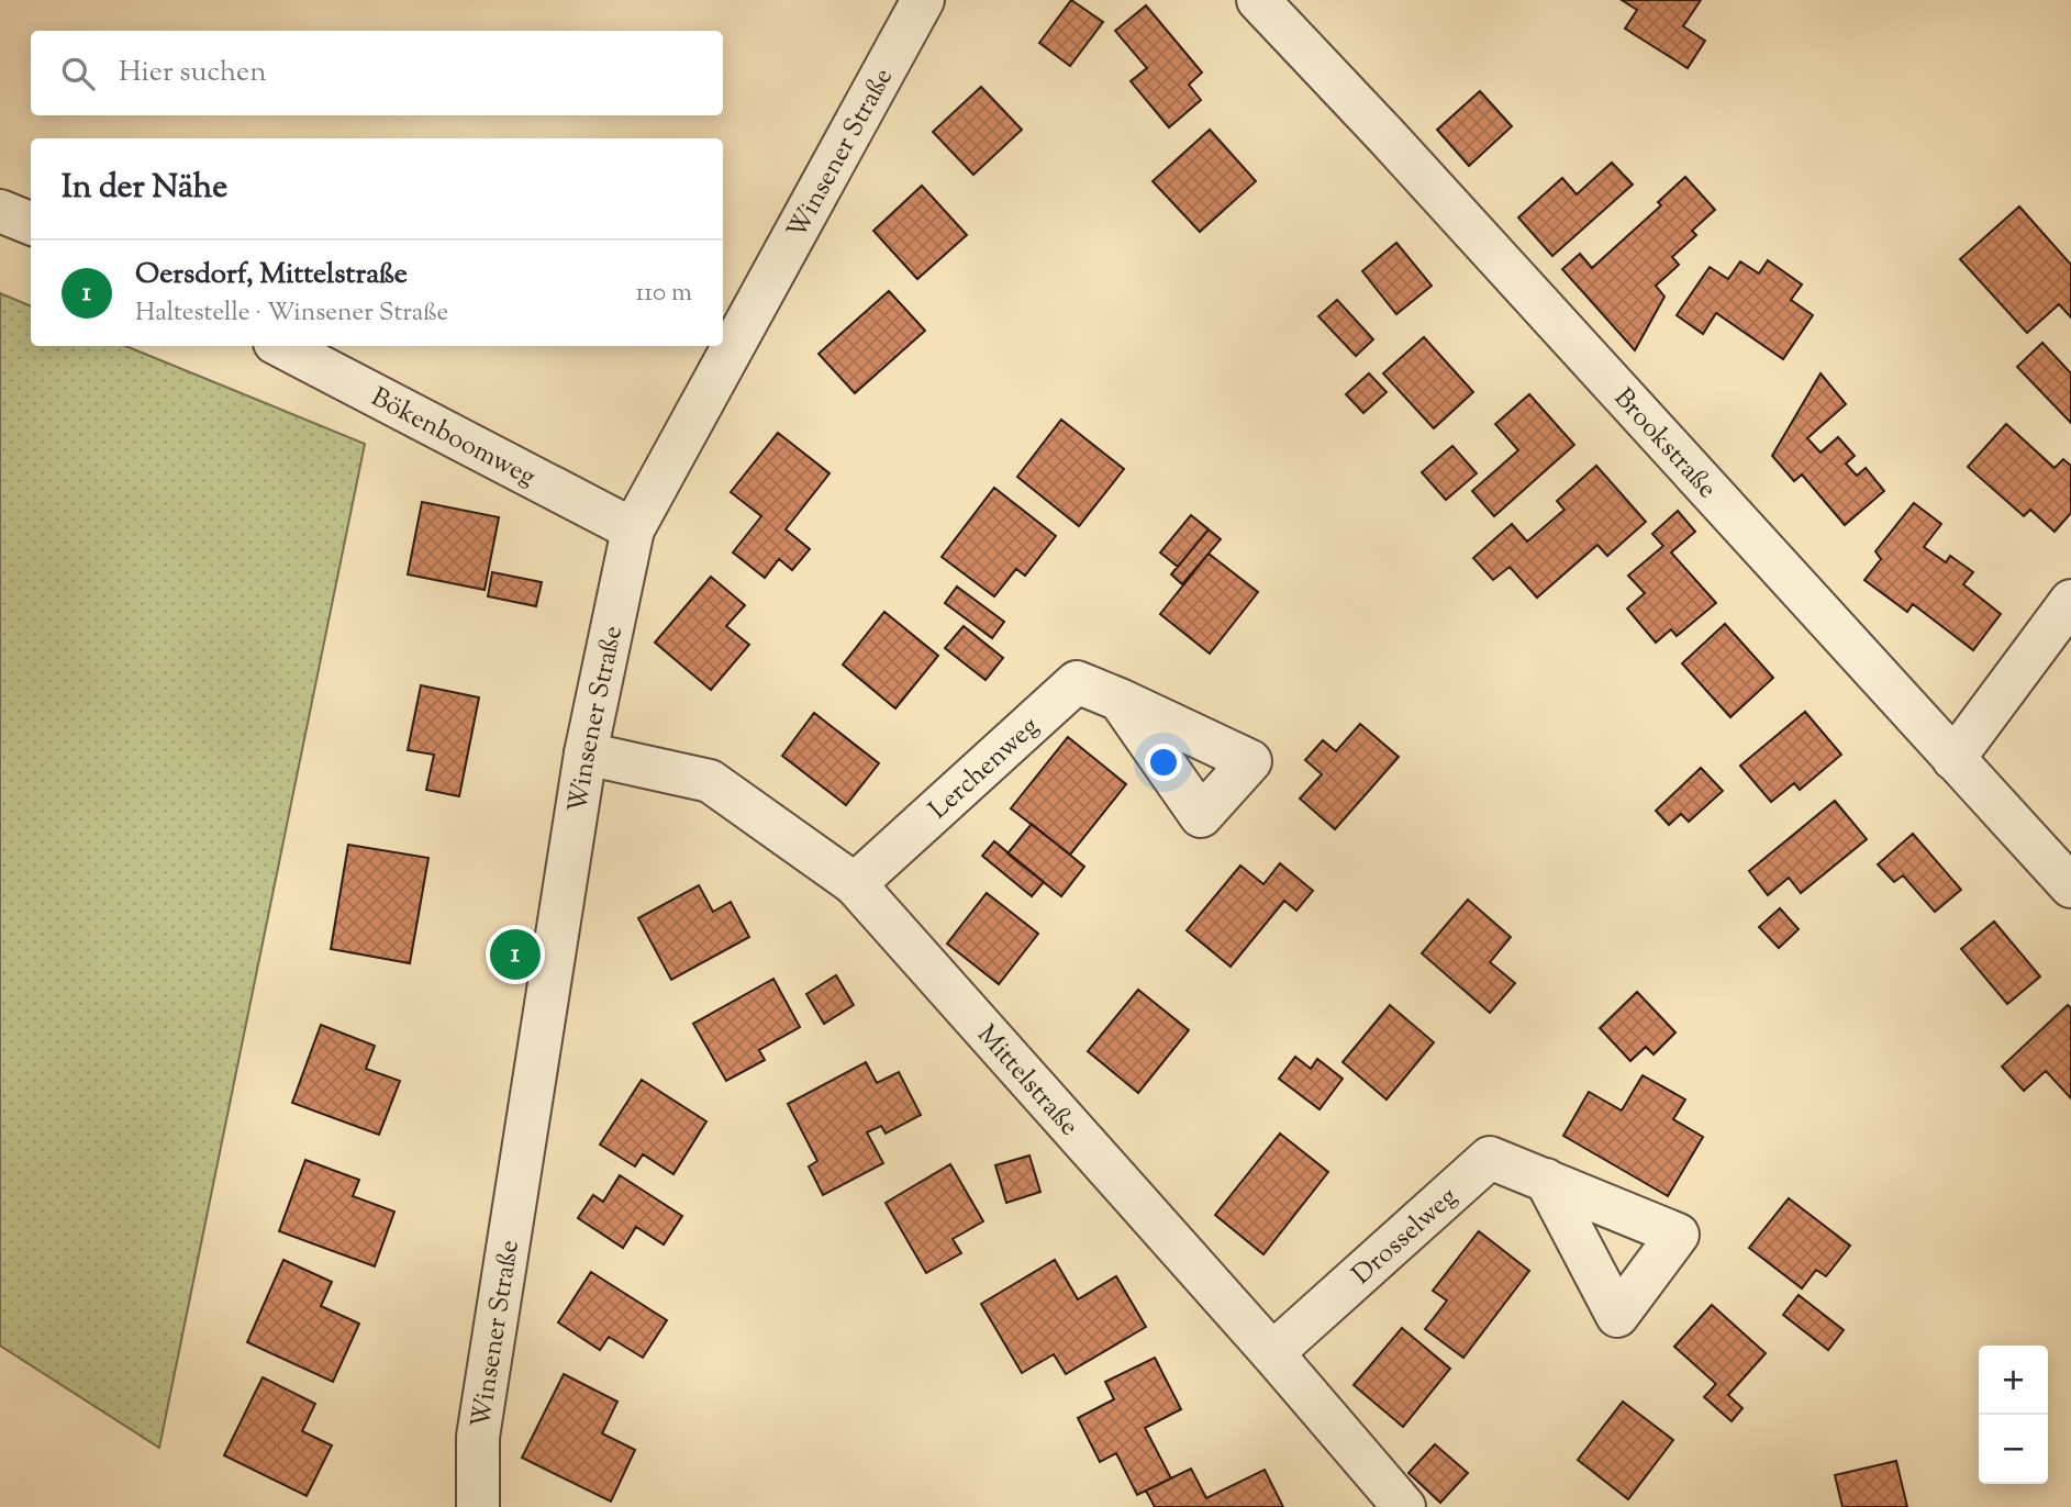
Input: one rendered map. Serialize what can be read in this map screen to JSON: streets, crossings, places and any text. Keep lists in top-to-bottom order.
{
  "streets": {
    "street": [
      "Winsener Straße",
      "Bökenboomweg",
      "Brookstraße",
      "Lerchenweg",
      "Mittelstraße",
      "Drosselweg"
    ]
  },
  "crossings": [
    ["Winsener Straße", "Bökenboomweg"],
    ["Winsener Straße", "Mittelstraße"],
    ["Lerchenweg", "Mittelstraße"],
    ["Mittelstraße", "Drosselweg"]
  ],
  "page": {
    "search": "Hier suchen",
    "heading": "In der Nähe",
    "list": [
      {
        "mark": "1",
        "name": "Oersdorf, Mittelstraße",
        "note": "Haltestelle · Winsener Straße",
        "value": "110 m"
      }
    ],
    "pins": "1",
    "map_buttons": ["+", "−"]
  }
}
